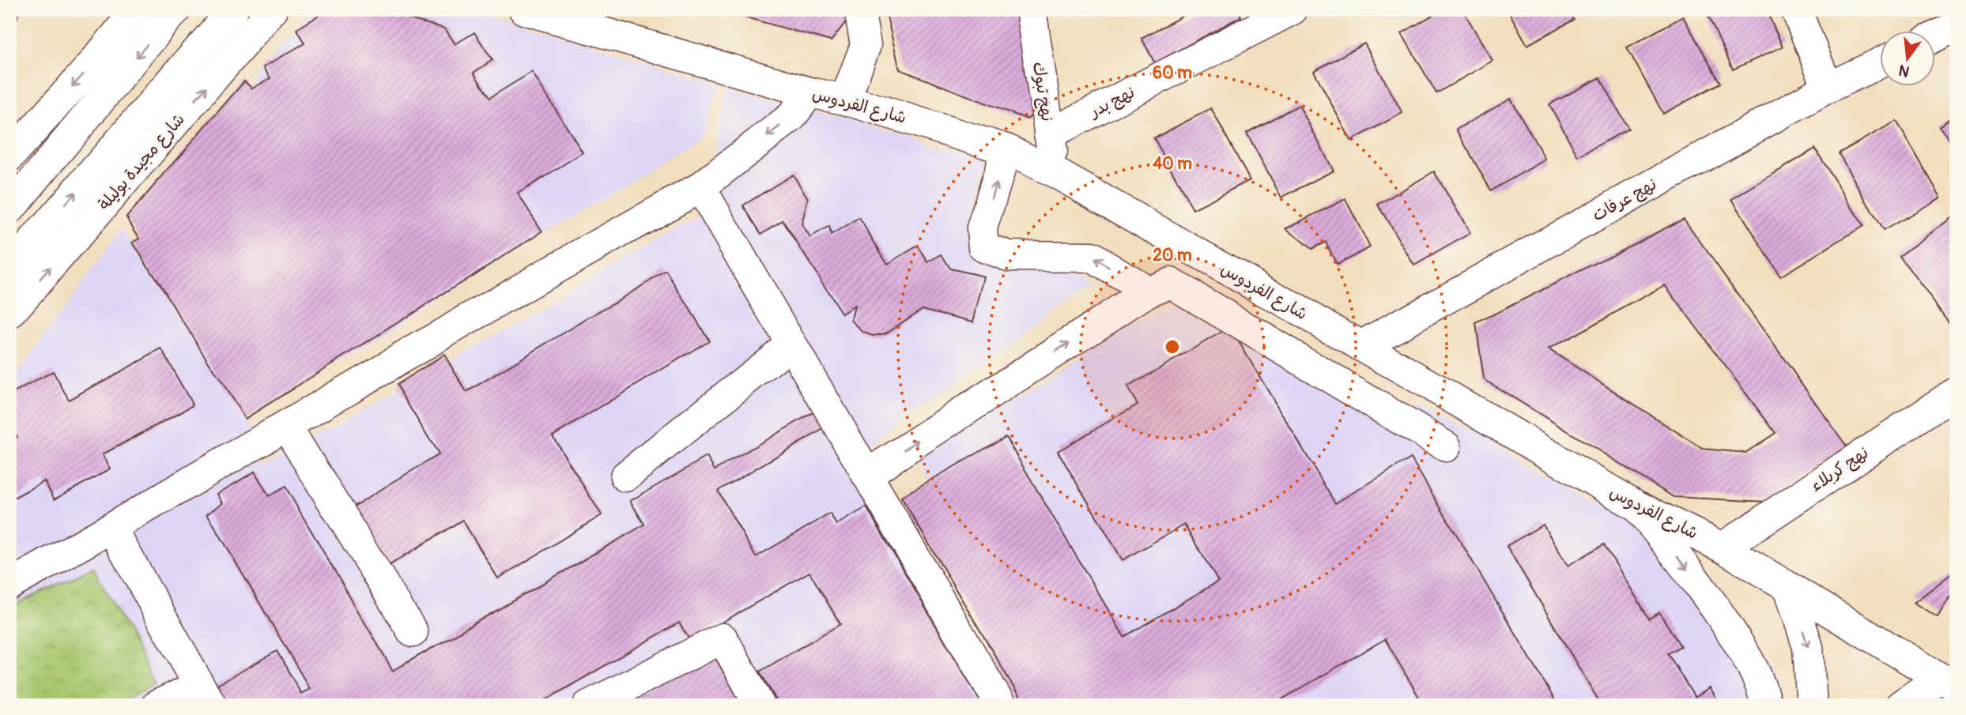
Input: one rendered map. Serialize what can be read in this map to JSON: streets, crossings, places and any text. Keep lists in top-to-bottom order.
{
  "streets": {
    "street": [
      "نهج تبوك",
      "نهج بدر",
      "شارع الفردوس",
      "شارع مجيدة بوليلة",
      "نهج عرفات",
      "نهج كربلاء"
    ]
  },
  "crossings": [
    ["نهج تبوك", "نهج بدر"],
    ["نهج تبوك", "شارع الفردوس"],
    ["شارع الفردوس", "نهج عرفات"],
    ["شارع الفردوس", "نهج كربلاء"]
  ],
  "north": "bottom",
  "rings": ["60 m", "40 m", "20 m"]
}
